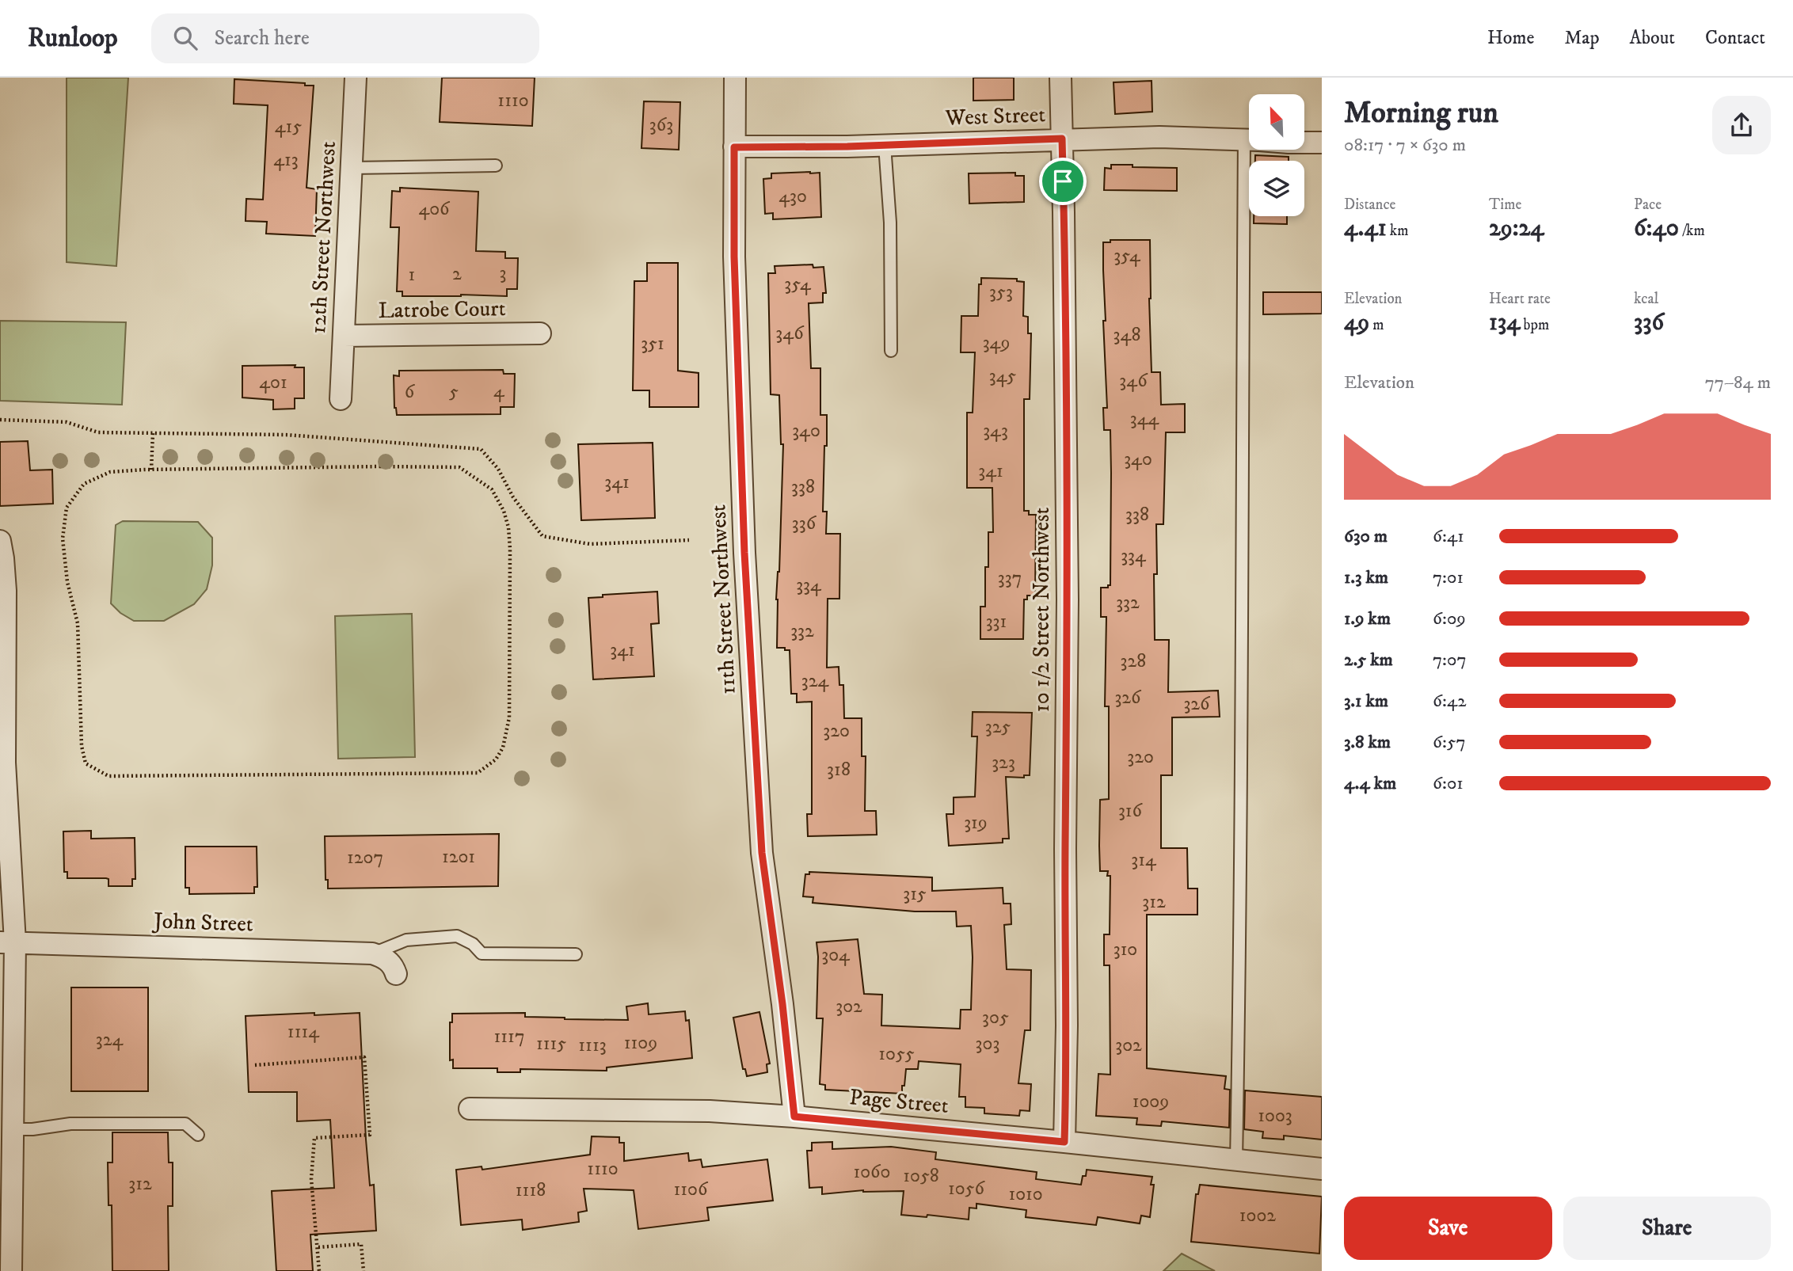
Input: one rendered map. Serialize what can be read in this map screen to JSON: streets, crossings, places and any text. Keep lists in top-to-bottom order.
{
  "streets": {
    "street": [
      "West Street",
      "12th Street Northwest",
      "Latrobe Court",
      "11th Street Northwest",
      "10 1/2 Street Northwest",
      "John Street",
      "Page Street"
    ]
  },
  "crossings": [
    ["West Street", "11th Street Northwest"],
    ["West Street", "10 1/2 Street Northwest"],
    ["12th Street Northwest", "Latrobe Court"],
    ["11th Street Northwest", "Page Street"],
    ["10 1/2 Street Northwest", "Page Street"]
  ],
  "house_numbers": [
    "1110",
    "363",
    "415",
    "413",
    "430",
    "406",
    "354",
    "3",
    "2",
    "1",
    "354",
    "353",
    "346",
    "348",
    "349",
    "351",
    "345",
    "346",
    "401",
    "4",
    "6",
    "5",
    "344",
    "340",
    "343",
    "340",
    "341",
    "341",
    "338",
    "338",
    "336",
    "334",
    "337",
    "334",
    "332",
    "331",
    "332",
    "341",
    "328",
    "324",
    "326",
    "326",
    "325",
    "320",
    "320",
    "323",
    "318",
    "316",
    "319",
    "1201",
    "1207",
    "314",
    "315",
    "312",
    "310",
    "304",
    "302",
    "305",
    "1114",
    "1117",
    "324",
    "1109",
    "1115",
    "303",
    "1113",
    "302",
    "1055",
    "1009",
    "1003",
    "1110",
    "1060",
    "1058",
    "312",
    "1056",
    "1106",
    "1118",
    "1010",
    "1002"
  ],
  "north": "top left",
  "page": {
    "header": "Runloop",
    "search": "Search here",
    "nav": [
      "Home",
      "Map",
      "About",
      "Contact"
    ],
    "heading": ["Morning run", "08:17 · 7 × 630 m"],
    "stats": [
      ["Distance", "4.41 km"],
      ["Time", "29:24"],
      ["Pace", "6:40 /km"],
      ["Elevation", "49 m"],
      ["Heart rate", "134 bpm"],
      ["kcal", "336"]
    ],
    "chart": ["Elevation", "77–84 m"],
    "list": [
      {
        "name": "630 m",
        "note": "6:41"
      },
      {
        "name": "1.3 km",
        "note": "7:01"
      },
      {
        "name": "1.9 km",
        "note": "6:09"
      },
      {
        "name": "2.5 km",
        "note": "7:07"
      },
      {
        "name": "3.1 km",
        "note": "6:42"
      },
      {
        "name": "3.8 km",
        "note": "6:57"
      },
      {
        "name": "4.4 km",
        "note": "6:01"
      }
    ],
    "buttons": ["Save", "Share"]
  }
}
